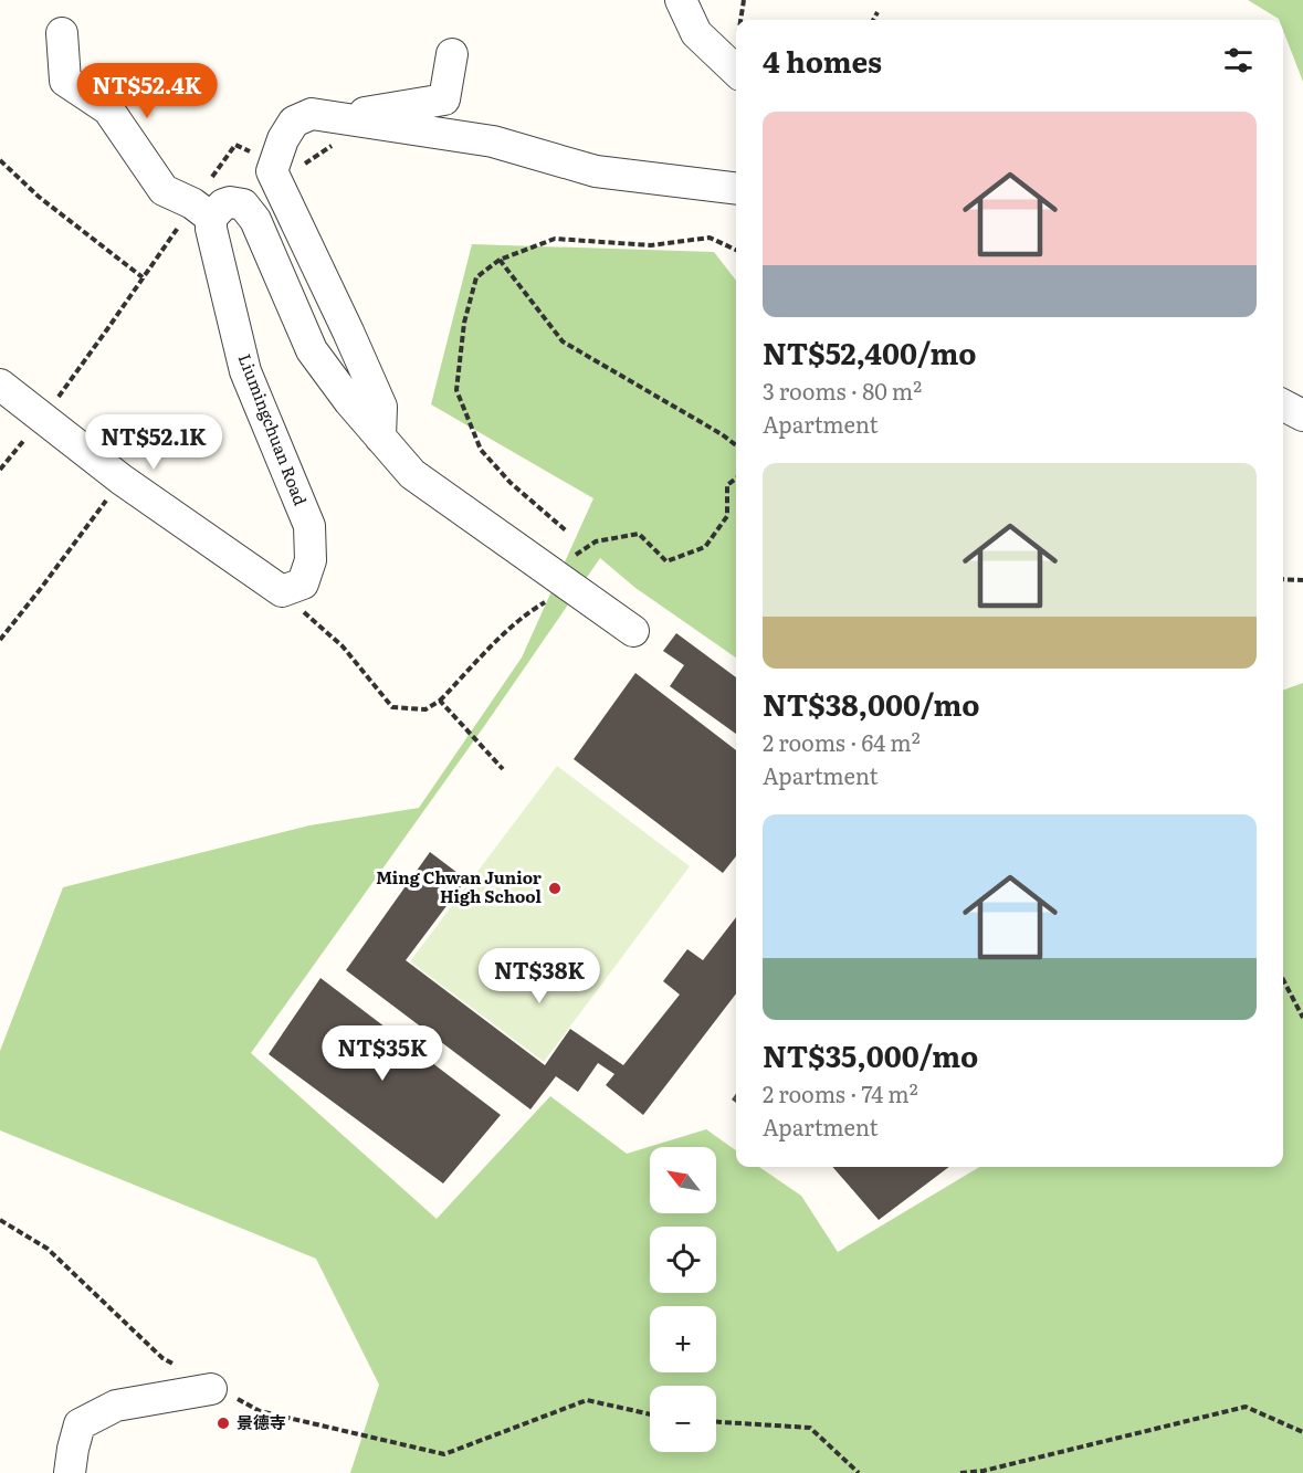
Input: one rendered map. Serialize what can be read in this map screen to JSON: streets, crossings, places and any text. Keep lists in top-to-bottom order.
{
  "streets": {
    "street": ["Liumingchuan Road"]
  },
  "places": ["Ming Chwan Junior High School", "景德寺"],
  "north": "top left",
  "page": {
    "heading": "4 homes",
    "price": [
      "NT$52.4K",
      "NT$52.1K",
      "NT$38K",
      "NT$35K"
    ],
    "list": [
      {
        "name": "NT$52,400/mo",
        "note": "3 rooms · 80 m² · Apartment"
      },
      {
        "name": "NT$38,000/mo",
        "note": "2 rooms · 64 m² · Apartment"
      },
      {
        "name": "NT$35,000/mo",
        "note": "2 rooms · 74 m² · Apartment"
      }
    ],
    "map_buttons": ["+", "−"]
  }
}
